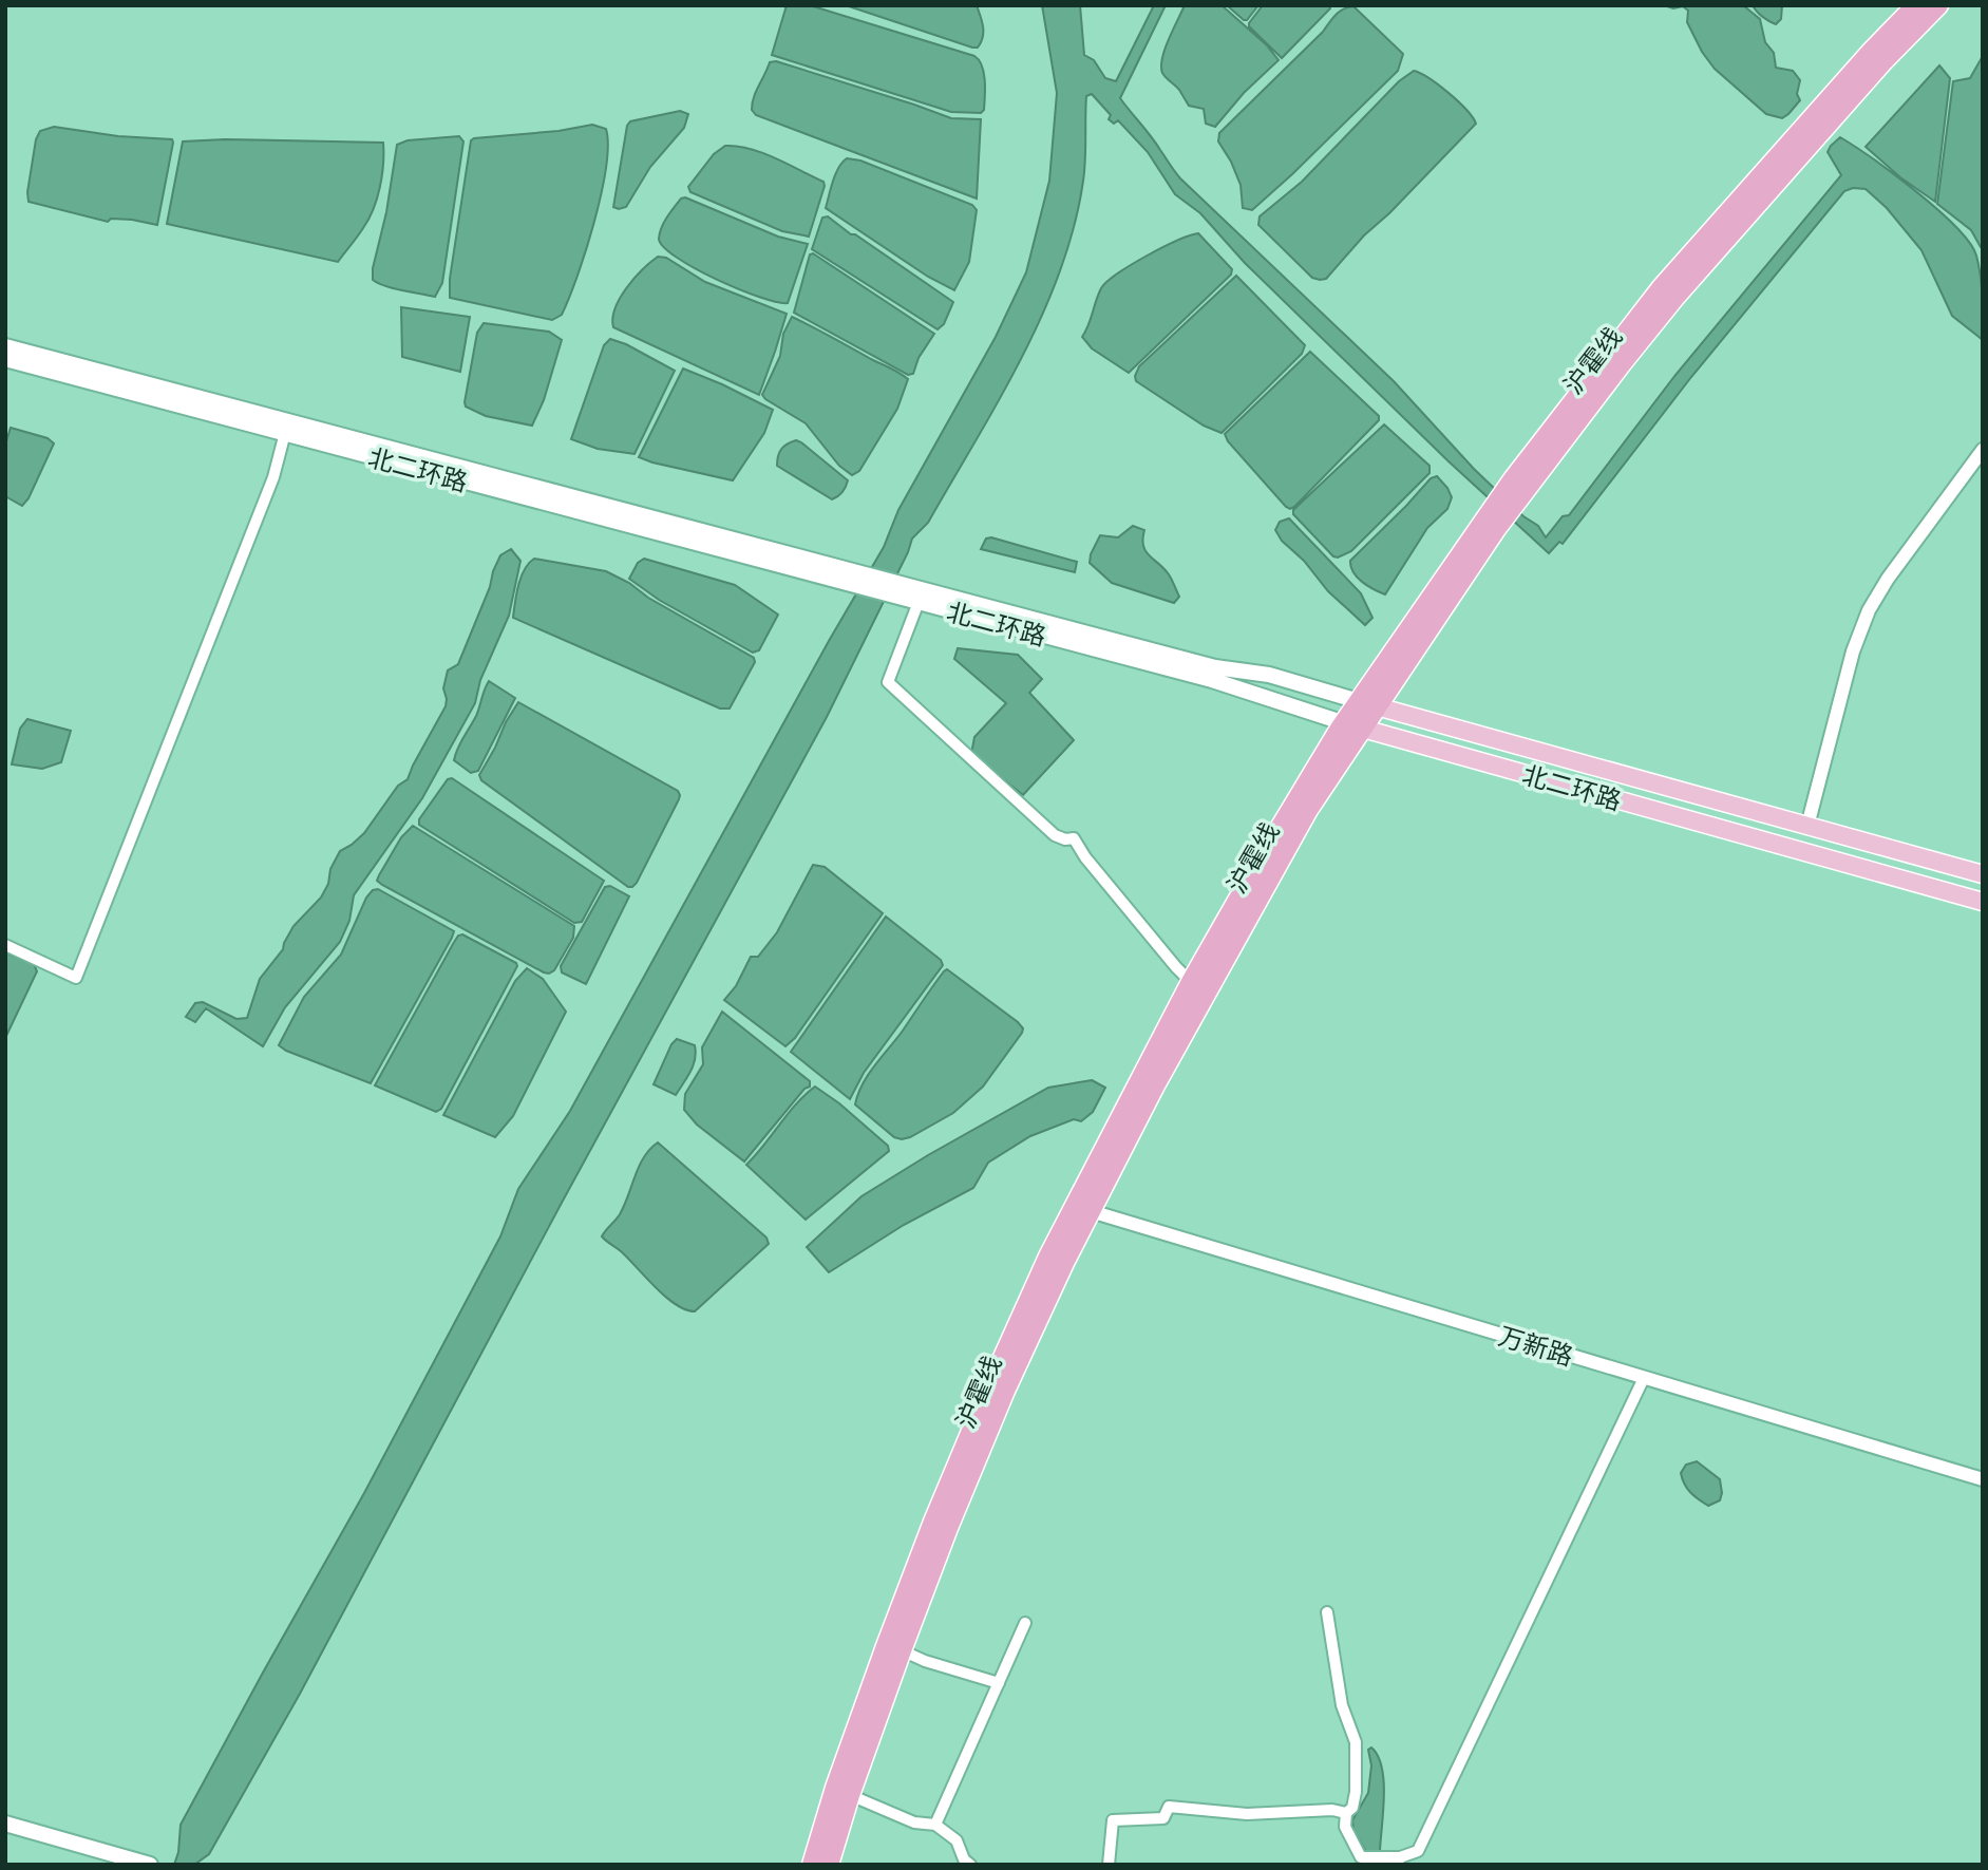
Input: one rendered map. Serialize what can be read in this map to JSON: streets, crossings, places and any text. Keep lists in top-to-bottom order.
{
  "streets": {
    "highway": ["沪霍线"],
    "main road": ["北二环路"],
    "street": ["万新路"]
  },
  "crossings": [
    ["沪霍线", "北二环路"],
    ["沪霍线", "万新路"]
  ]
}
